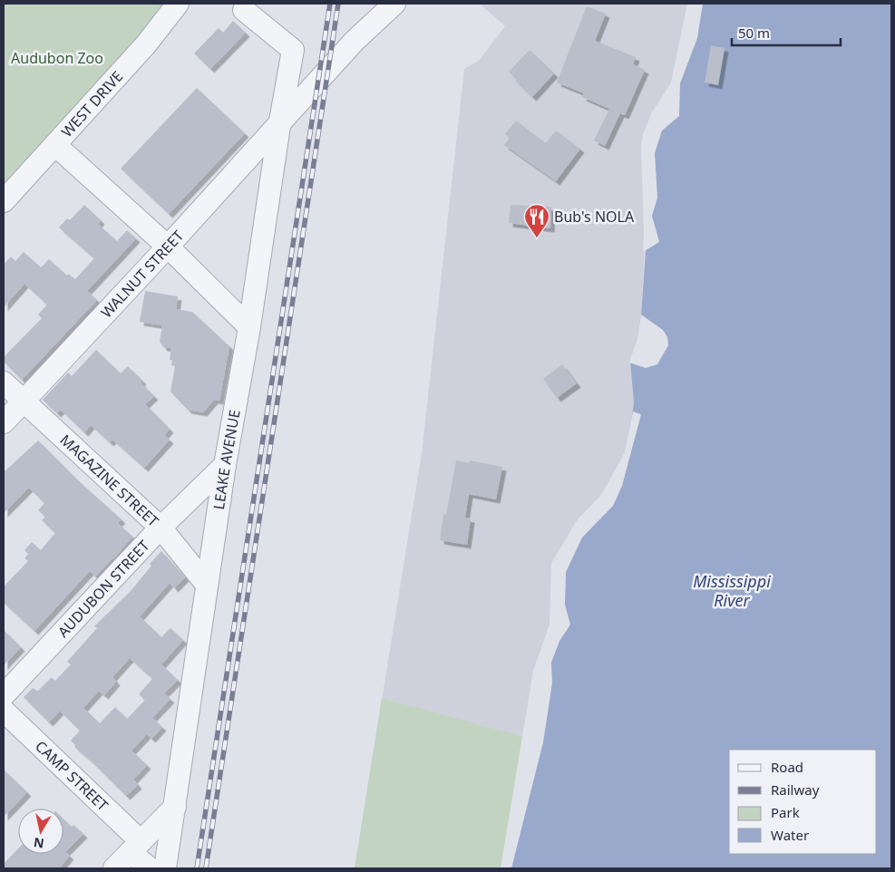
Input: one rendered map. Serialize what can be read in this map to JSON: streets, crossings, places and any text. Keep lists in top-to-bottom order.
{
  "streets": {
    "street": [
      "WEST DRIVE",
      "WALNUT STREET",
      "LEAKE AVENUE",
      "MAGAZINE STREET",
      "AUDUBON STREET",
      "CAMP STREET"
    ]
  },
  "crossings": [
    ["WALNUT STREET", "LEAKE AVENUE"],
    ["WALNUT STREET", "MAGAZINE STREET"],
    ["LEAKE AVENUE", "MAGAZINE STREET"],
    ["LEAKE AVENUE", "AUDUBON STREET"],
    ["MAGAZINE STREET", "AUDUBON STREET"]
  ],
  "water": ["Mississippi River"],
  "parks": ["Audubon Zoo"],
  "places": {
    "restaurant": ["Bub's NOLA"]
  },
  "legend": [
    "Road",
    "Railway",
    "Park",
    "Water"
  ],
  "scale_bar": "50 m",
  "north": "bottom"
}
